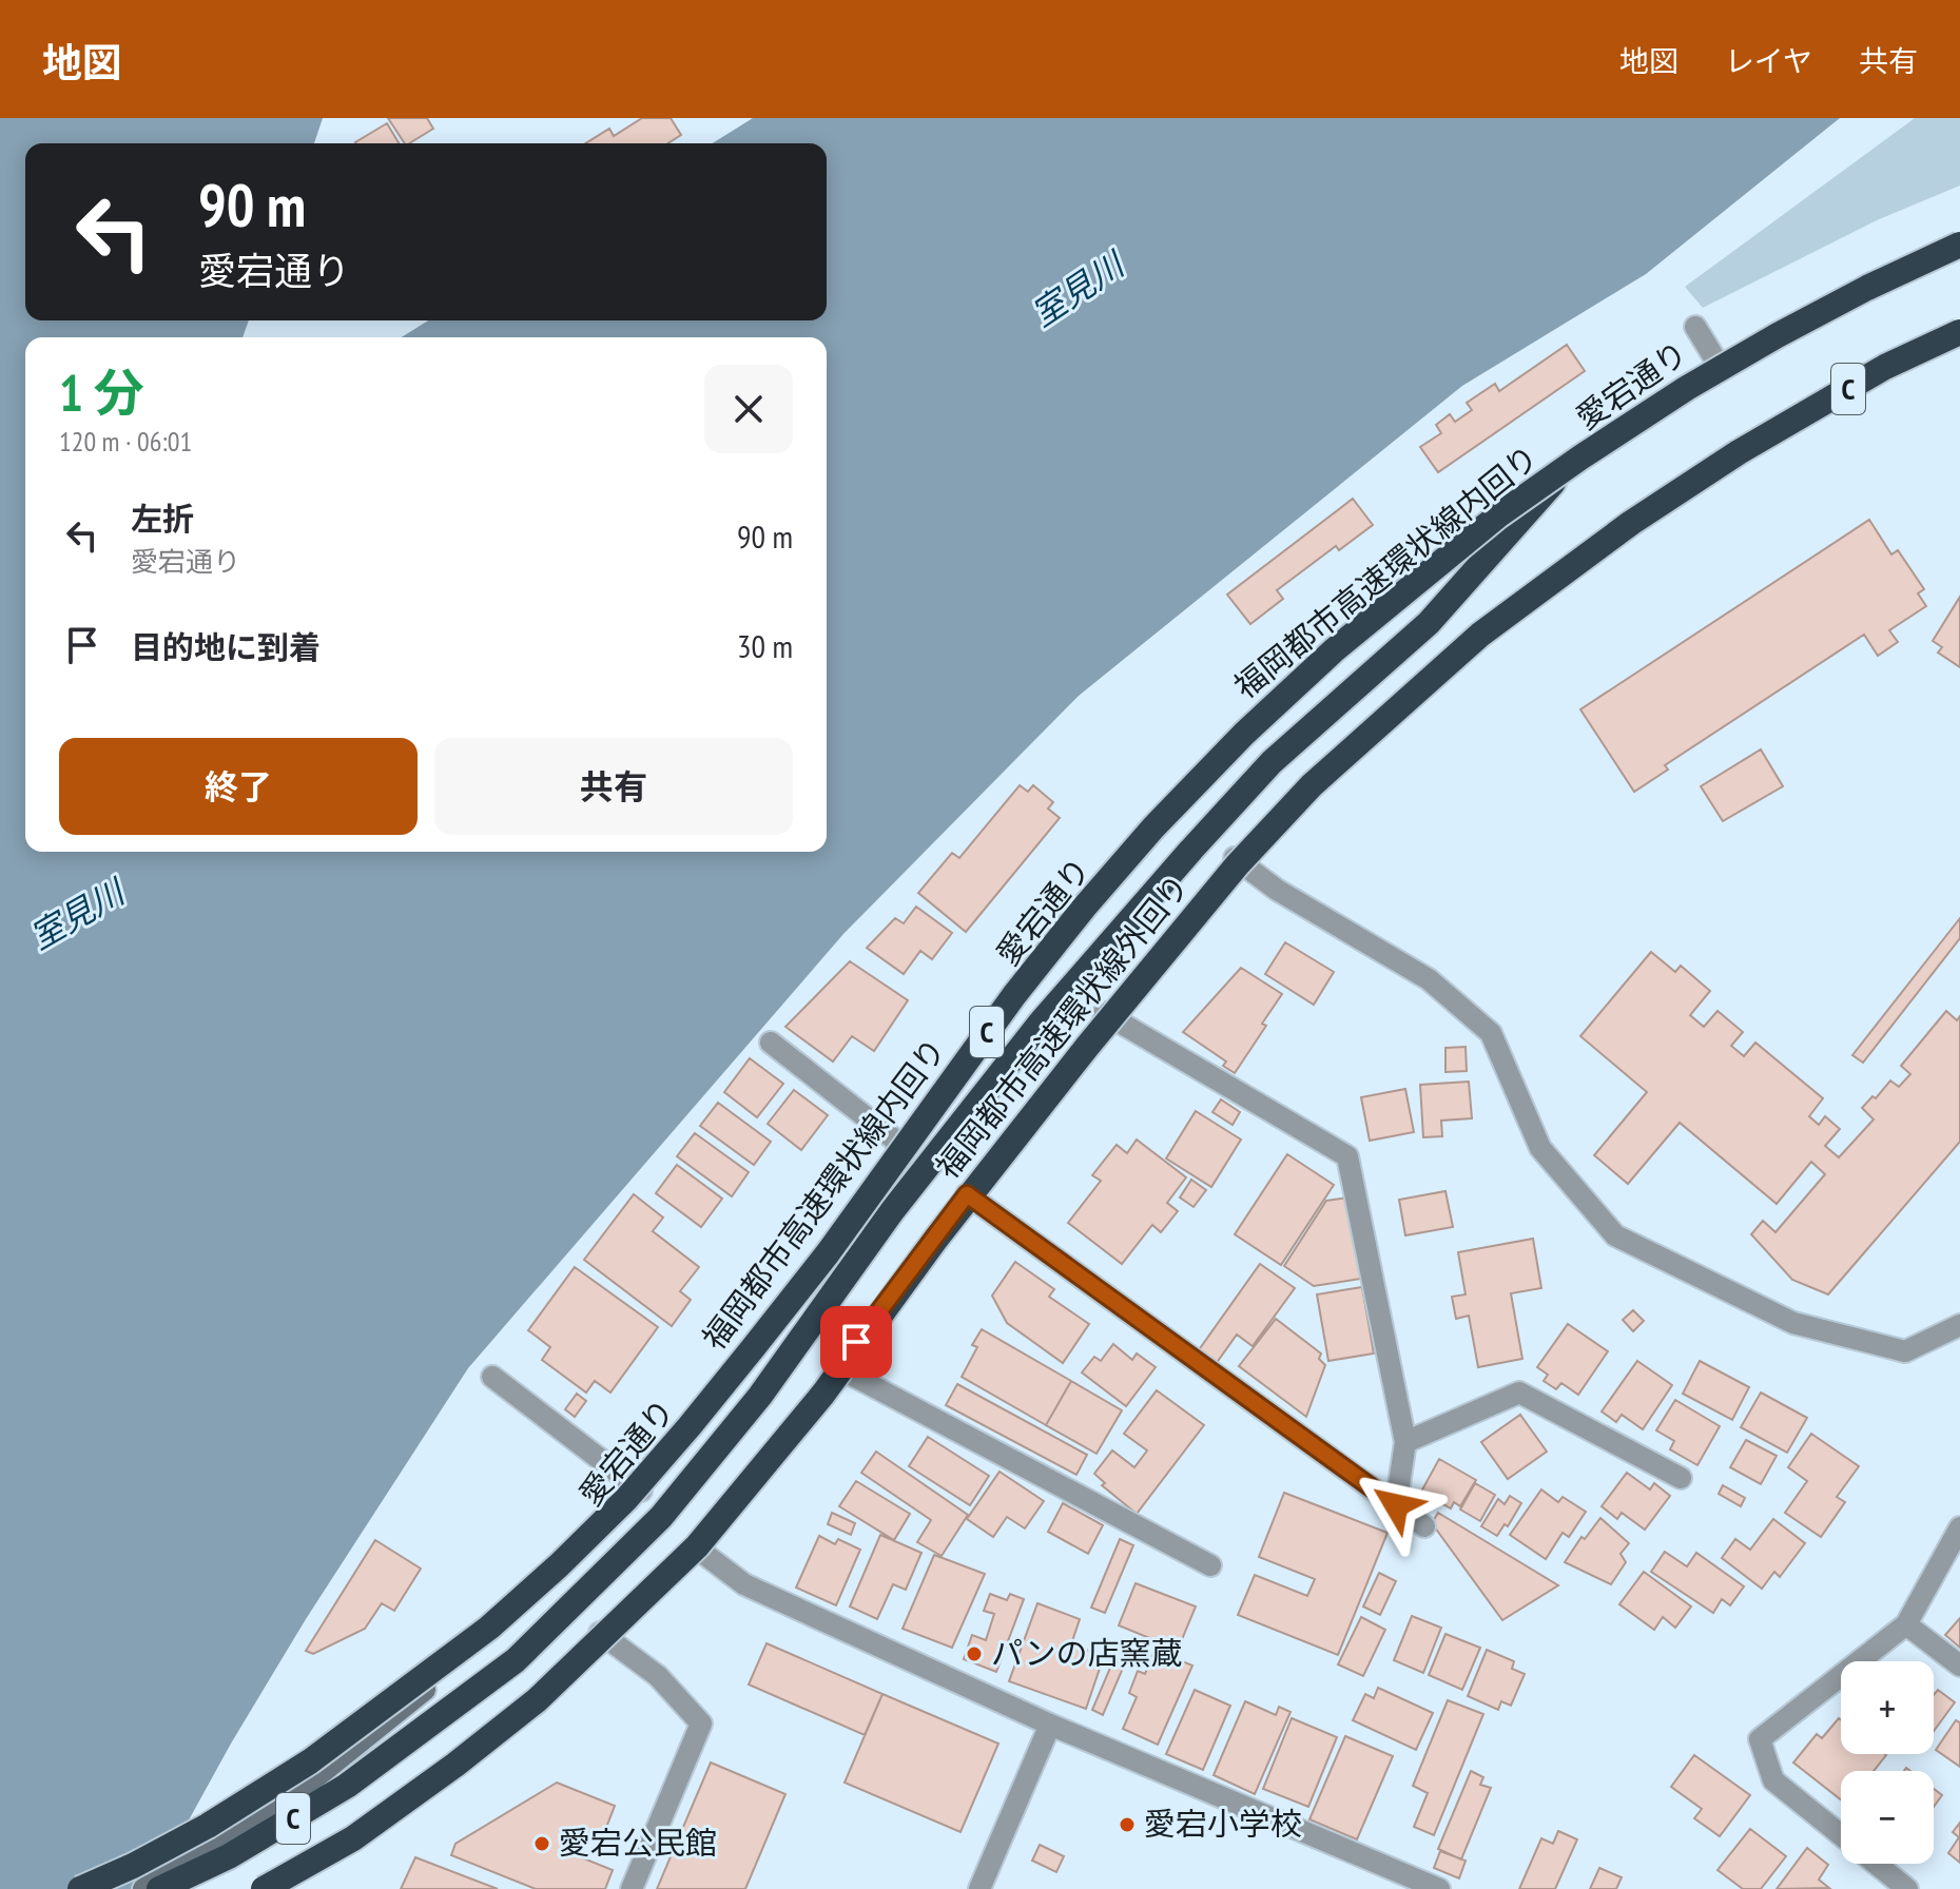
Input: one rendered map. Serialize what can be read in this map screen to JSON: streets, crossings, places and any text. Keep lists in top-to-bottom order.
{
  "streets": {
    "highway": ["C", "福岡都市高速環状線内回り", "福岡都市高速環状線外回り"],
    "street": ["愛宕通り"]
  },
  "crossings": [
    ["愛宕通り", "C"]
  ],
  "water": ["室見川"],
  "places": ["パンの店窯蔵", "愛宕小学校", "愛宕公民館"],
  "page": {
    "header": "地図",
    "nav": ["地図", "レイヤ", "共有"],
    "turn": ["90 m", "愛宕通り"],
    "heading": ["1 分", "120 m · 06:01"],
    "list": [
      {
        "name": "左折",
        "note": "愛宕通り",
        "value": "90 m"
      },
      {
        "name": "目的地に到着",
        "value": "30 m"
      }
    ],
    "buttons": ["終了", "共有"],
    "map_buttons": ["+", "−"]
  }
}
